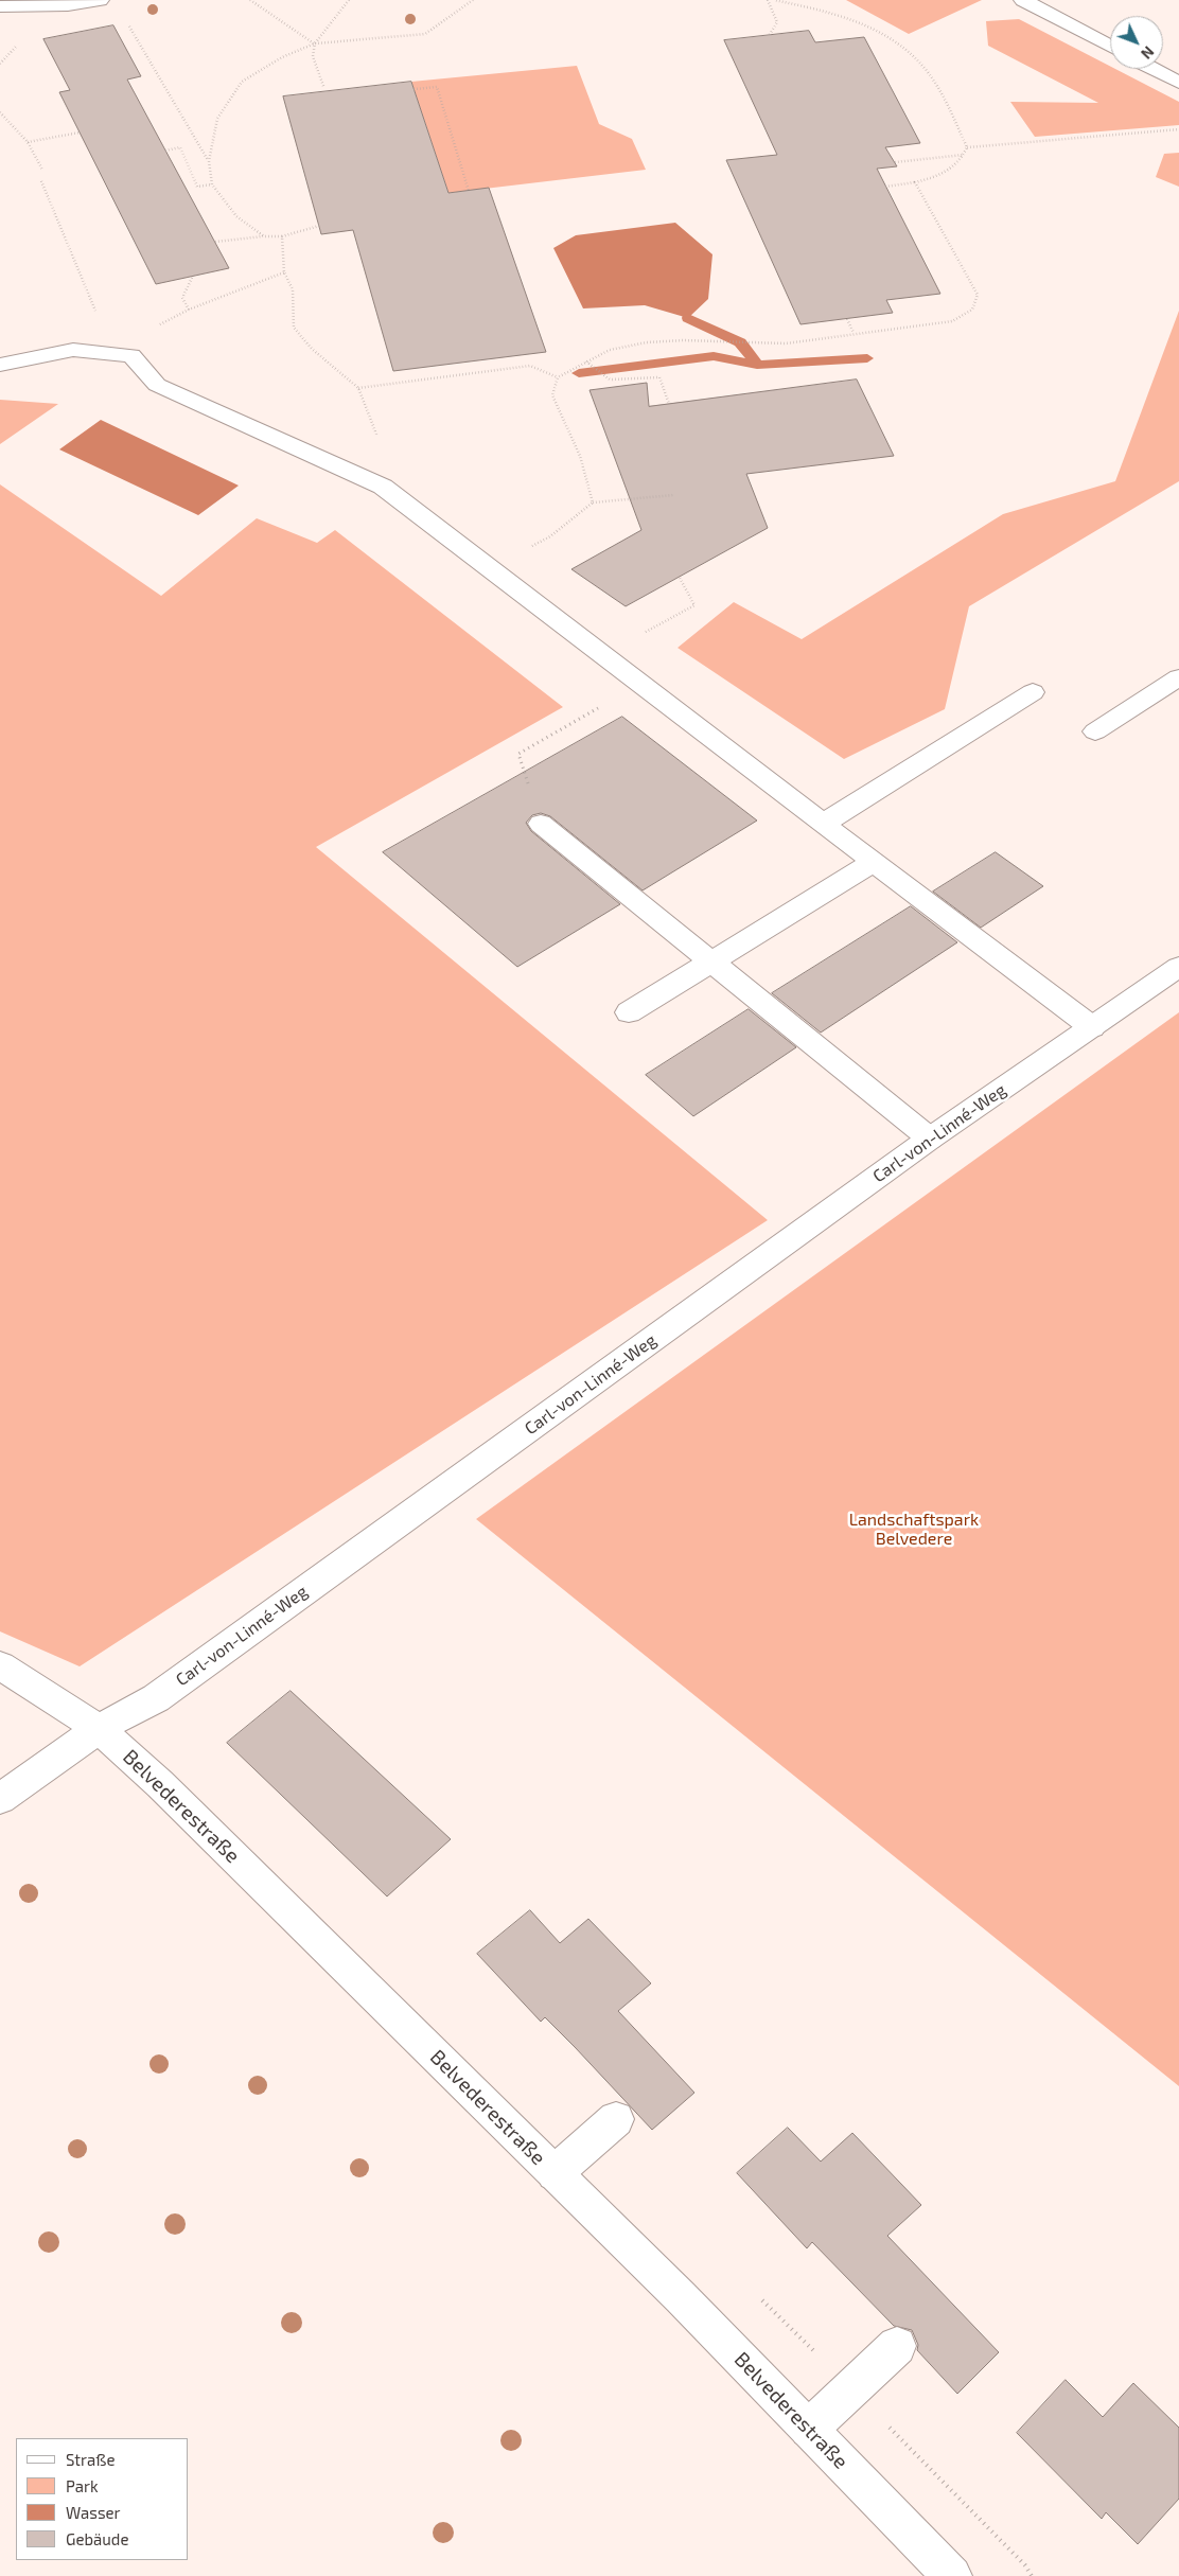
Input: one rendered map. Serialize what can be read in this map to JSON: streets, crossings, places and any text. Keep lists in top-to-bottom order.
{
  "streets": {
    "street": ["Carl-von-Linné-Weg", "Belvederestraße"]
  },
  "crossings": [
    ["Carl-von-Linné-Weg", "Belvederestraße"]
  ],
  "parks": ["Landschaftspark Belvedere"],
  "legend": [
    "Straße",
    "Park",
    "Wasser",
    "Gebäude"
  ],
  "north": "bottom right"
}
